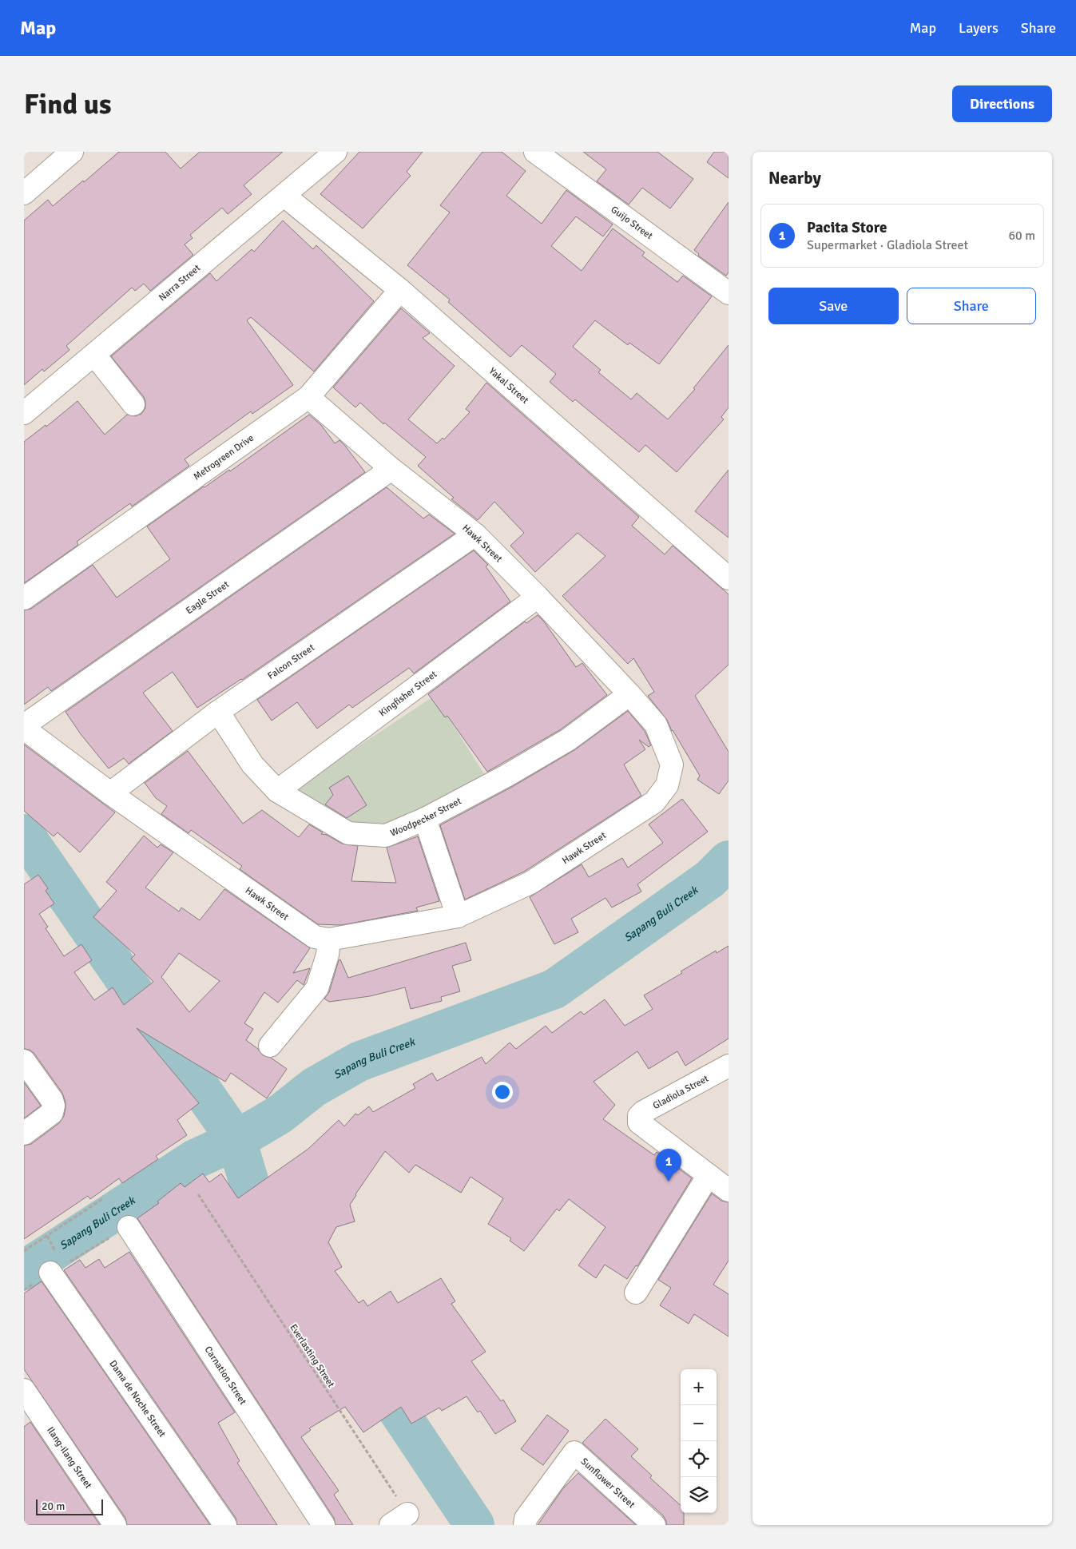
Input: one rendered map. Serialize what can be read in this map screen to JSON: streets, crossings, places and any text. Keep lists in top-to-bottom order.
{
  "streets": {
    "street": [
      "Guijo Street",
      "Narra Street",
      "Yakal Street",
      "Metrogreen Drive",
      "Hawk Street",
      "Eagle Street",
      "Falcon Street",
      "Kingfisher Street",
      "Woodpecker Street",
      "Gladiola Street",
      "Carnation Street",
      "Dama de Noche Street",
      "Ilang-ilang Street",
      "Sunflower Street"
    ],
    "path": ["Everlasting Street"]
  },
  "crossings": [
    ["Narra Street", "Yakal Street"],
    ["Yakal Street", "Metrogreen Drive"],
    ["Metrogreen Drive", "Hawk Street"],
    ["Hawk Street", "Eagle Street"],
    ["Hawk Street", "Falcon Street"],
    ["Hawk Street", "Kingfisher Street"],
    ["Hawk Street", "Woodpecker Street"],
    ["Falcon Street", "Woodpecker Street"],
    ["Kingfisher Street", "Woodpecker Street"]
  ],
  "water": ["Sapang Buli Creek"],
  "scale_bar": "20 m",
  "page": {
    "header": "Map",
    "nav": ["Map", "Layers", "Share"],
    "buttons": [
      "Directions",
      ["Save", "Share"]
    ],
    "title": "Find us",
    "heading": "Nearby",
    "list": [
      {
        "mark": "1",
        "name": "Pacita Store",
        "note": "Supermarket · Gladiola Street",
        "value": "60 m"
      }
    ],
    "pins": "1",
    "map_buttons": ["+", "−"],
    "scale": "20 m"
  }
}
